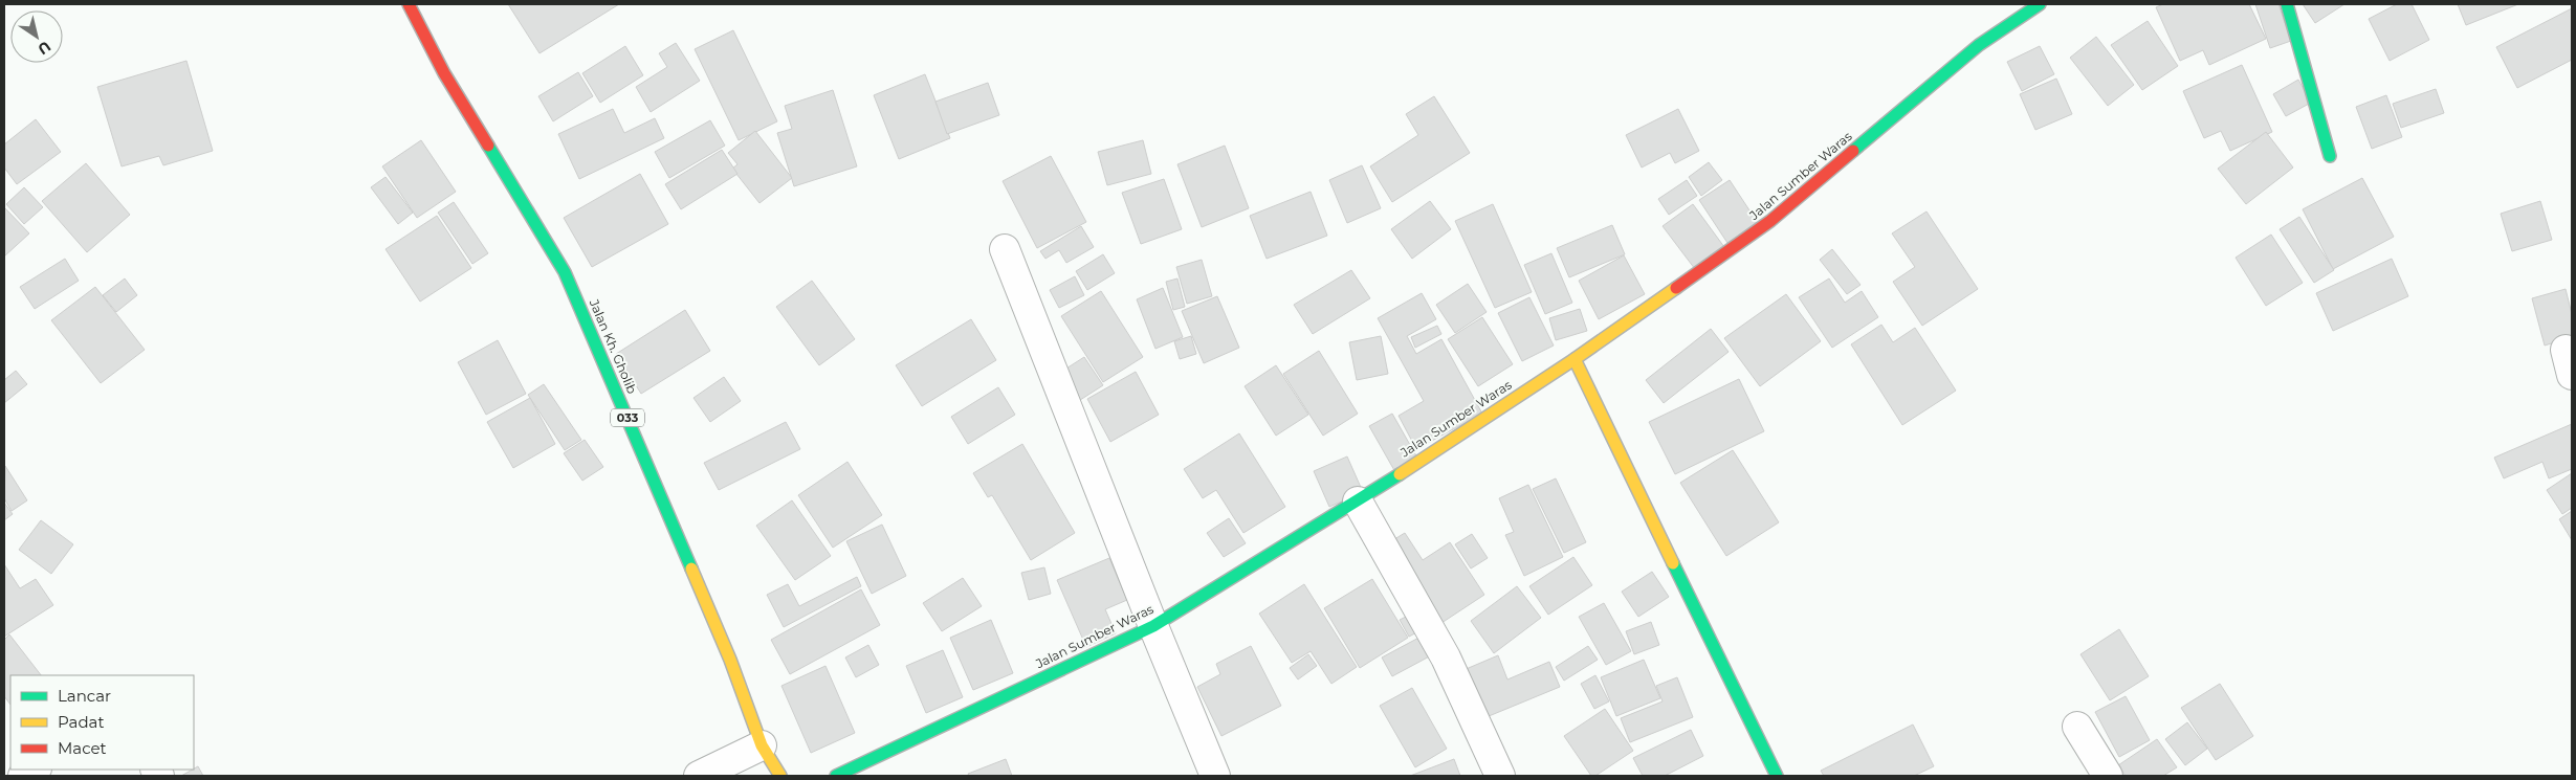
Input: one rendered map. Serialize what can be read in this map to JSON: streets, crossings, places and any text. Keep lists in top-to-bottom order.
{
  "streets": {
    "street": ["Jalan Sumber Waras", "Jalan Kh. Gholib", "033"]
  },
  "legend": ["Lancar", "Padat", "Macet"],
  "north": "bottom right"
}
